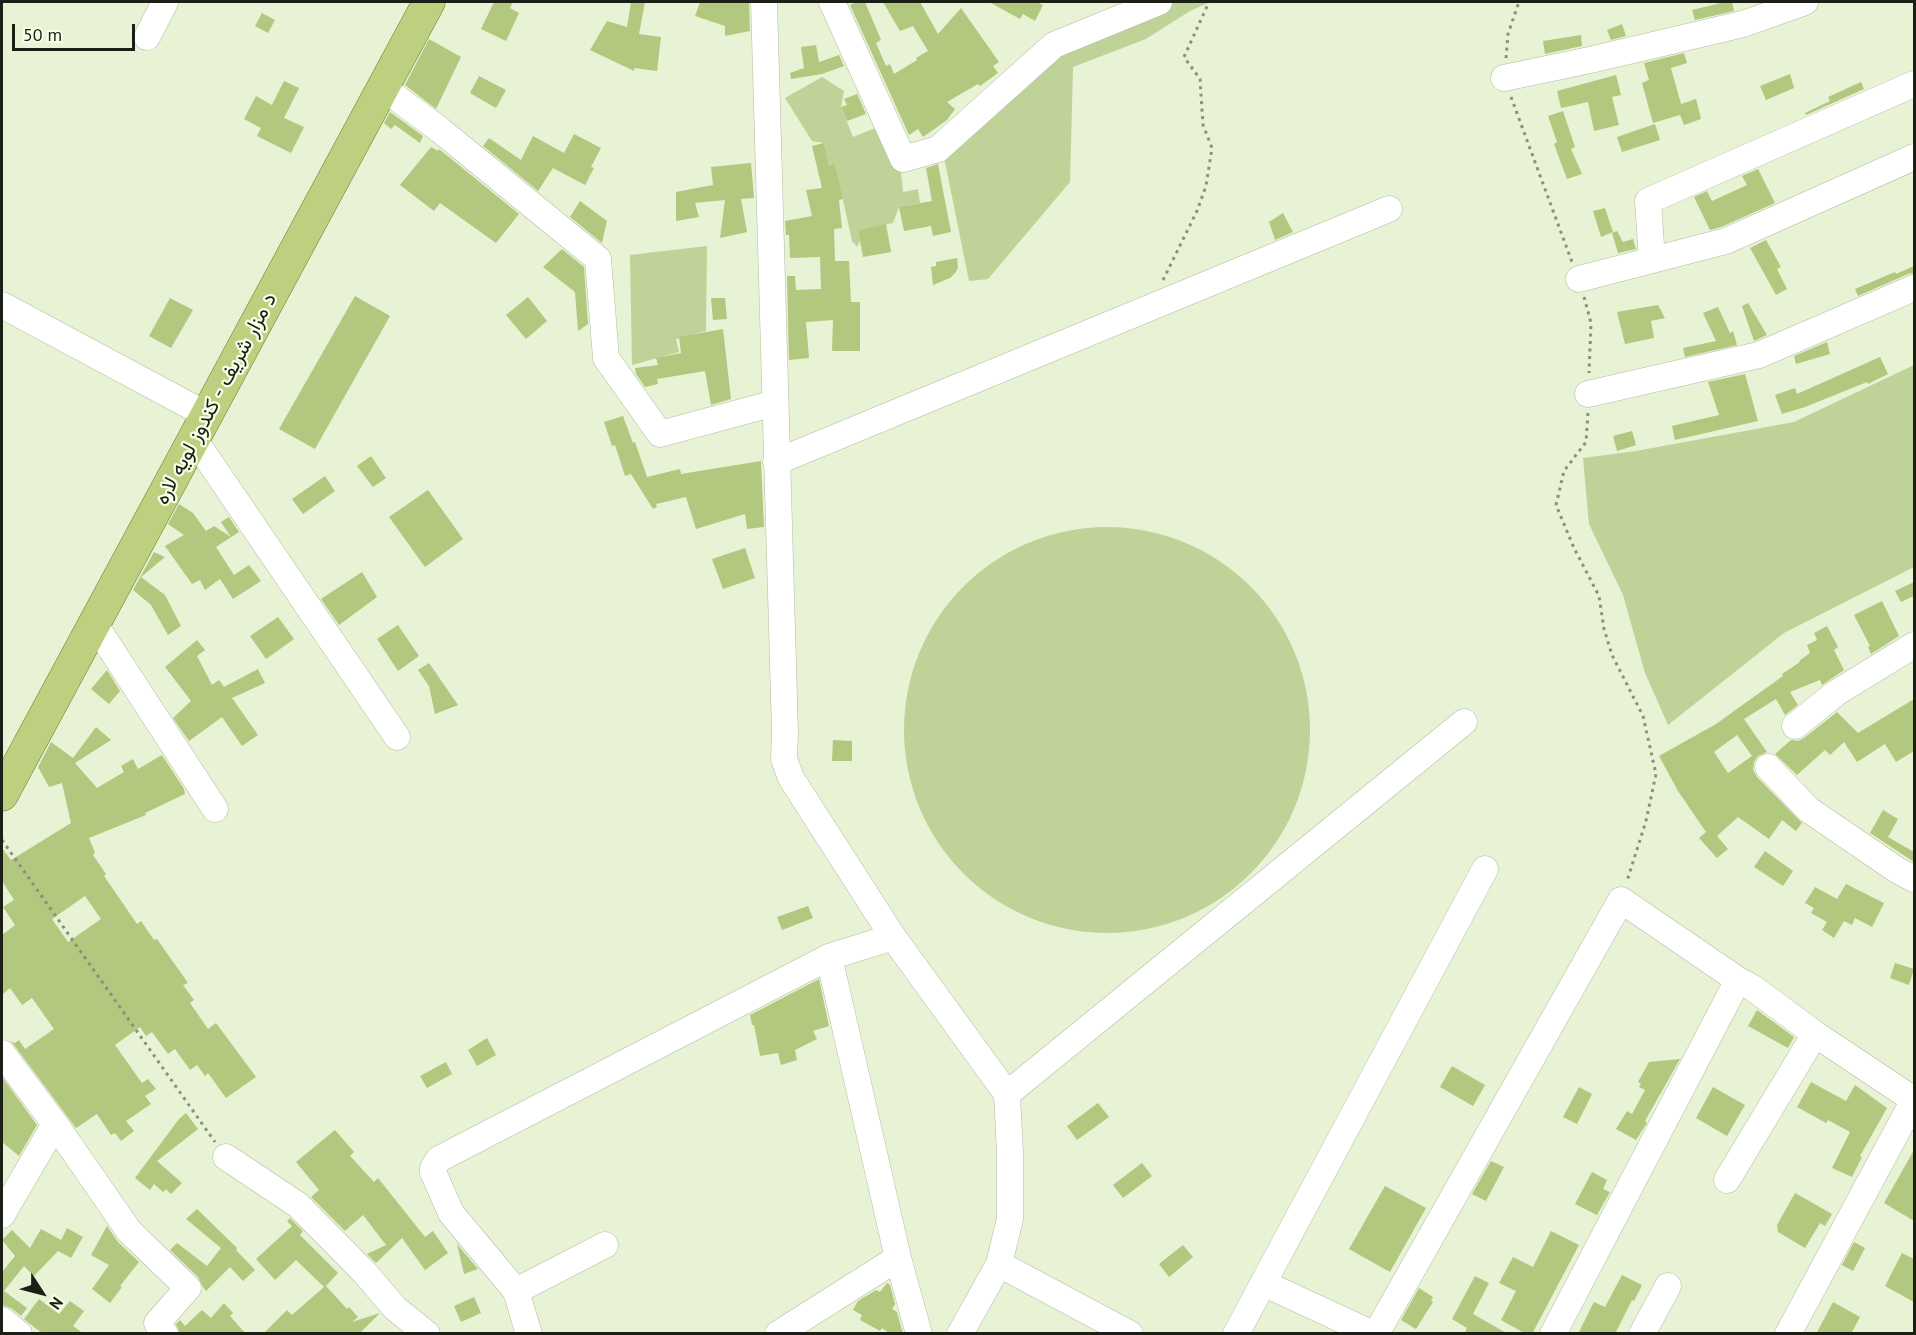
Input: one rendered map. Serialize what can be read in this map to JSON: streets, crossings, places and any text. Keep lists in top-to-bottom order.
{
  "streets": {
    "main road": ["د مزار شریف - کندوز لویه لاره"]
  },
  "scale_bar": "50 m",
  "north": "bottom right"
}
